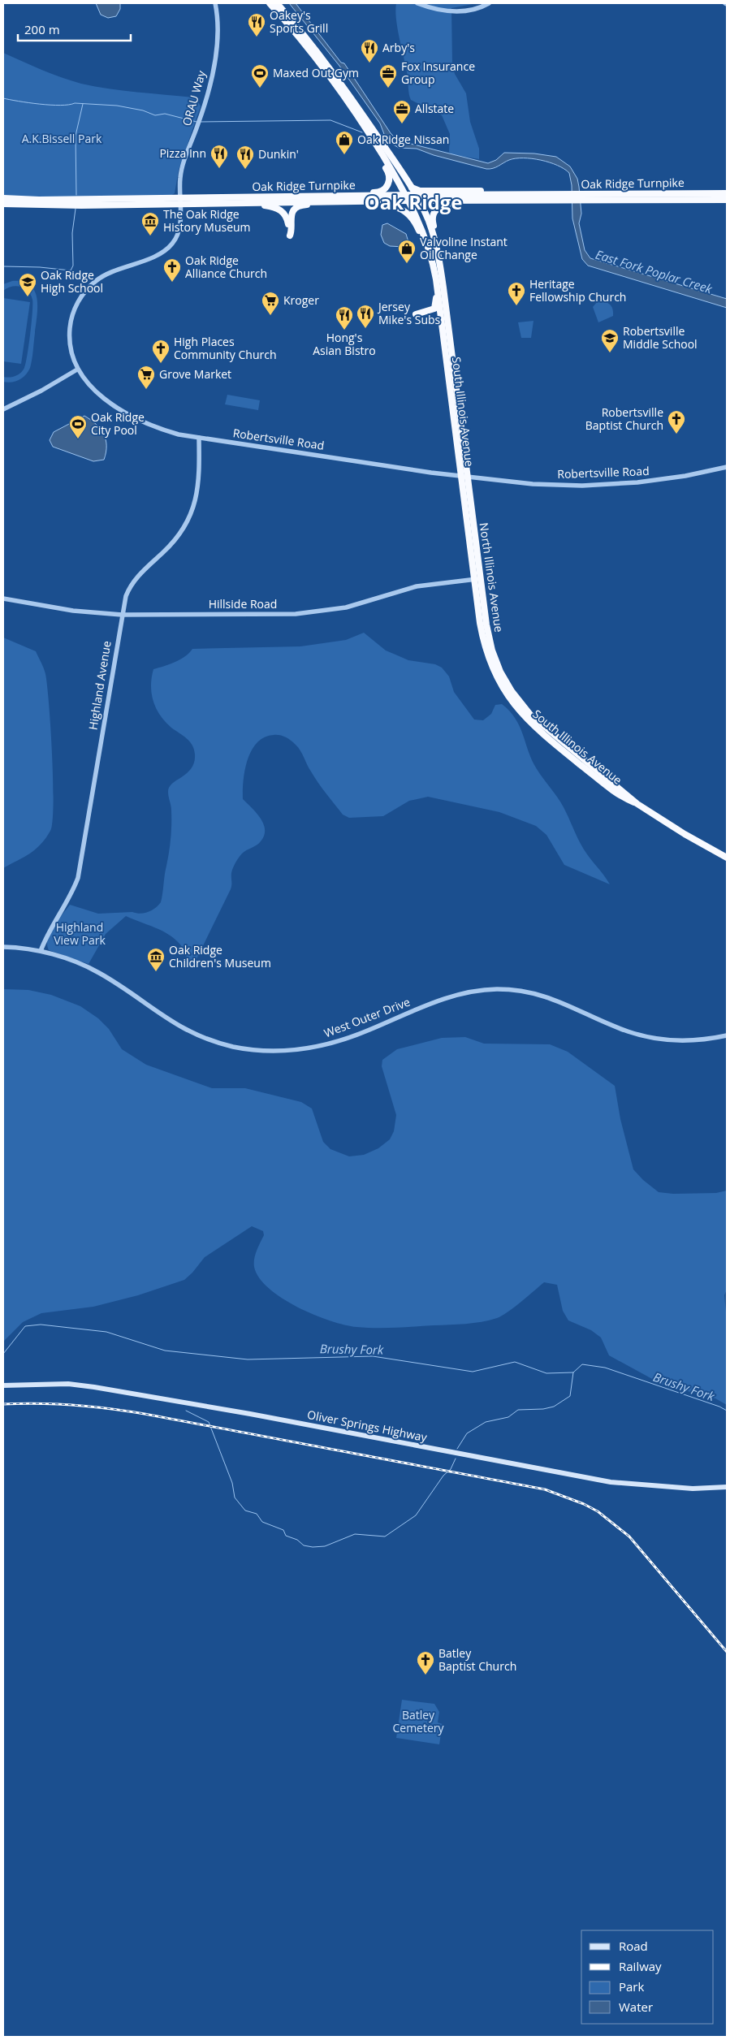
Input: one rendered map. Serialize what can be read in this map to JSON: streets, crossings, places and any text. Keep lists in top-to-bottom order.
{
  "streets": {
    "highway": ["Oak Ridge Turnpike", "South Illinois Avenue", "North Illinois Avenue"],
    "main road": ["Oliver Springs Highway"],
    "street": [
      "ORAU Way",
      "Robertsville Road",
      "Hillside Road",
      "Highland Avenue",
      "West Outer Drive"
    ]
  },
  "crossings": [
    ["ORAU Way", "Oak Ridge Turnpike"],
    ["ORAU Way", "Robertsville Road"],
    ["Oak Ridge Turnpike", "South Illinois Avenue"],
    ["Oak Ridge Turnpike", "Robertsville Road"],
    ["Oak Ridge Turnpike", "North Illinois Avenue"],
    ["South Illinois Avenue", "Robertsville Road"],
    ["South Illinois Avenue", "North Illinois Avenue"],
    ["South Illinois Avenue", "Hillside Road"],
    ["Robertsville Road", "North Illinois Avenue"],
    ["Robertsville Road", "Highland Avenue"],
    ["North Illinois Avenue", "Hillside Road"],
    ["Hillside Road", "Highland Avenue"],
    ["Highland Avenue", "West Outer Drive"]
  ],
  "districts": ["Oak Ridge"],
  "water": ["East Fork Poplar Creek", "Brushy Fork"],
  "parks": ["A.K.Bissell Park", "Highland View Park", "Batley Cemetery"],
  "places": {
    "restaurant": [
      "Oakey's Sports Grill",
      "Arby's",
      "Pizza Inn",
      "Dunkin'",
      "Jersey Mike's Subs",
      "Hong's Asian Bistro"
    ],
    "sports": ["Maxed Out Gym", "Oak Ridge City Pool"],
    "office": ["Fox Insurance Group", "Allstate"],
    "shop": ["Oak Ridge Nissan", "Valvoline Instant Oil Change"],
    "museum": ["The Oak Ridge History Museum", "Oak Ridge Children's Museum"],
    "church": [
      "Oak Ridge Alliance Church",
      "Heritage Fellowship Church",
      "High Places Community Church",
      "Robertsville Baptist Church",
      "Batley Baptist Church"
    ],
    "school or university": ["Oak Ridge High School", "Robertsville Middle School"],
    "supermarket": ["Kroger", "Grove Market"]
  },
  "legend": [
    "Road",
    "Railway",
    "Park",
    "Water"
  ],
  "scale_bar": "200 m"
}
